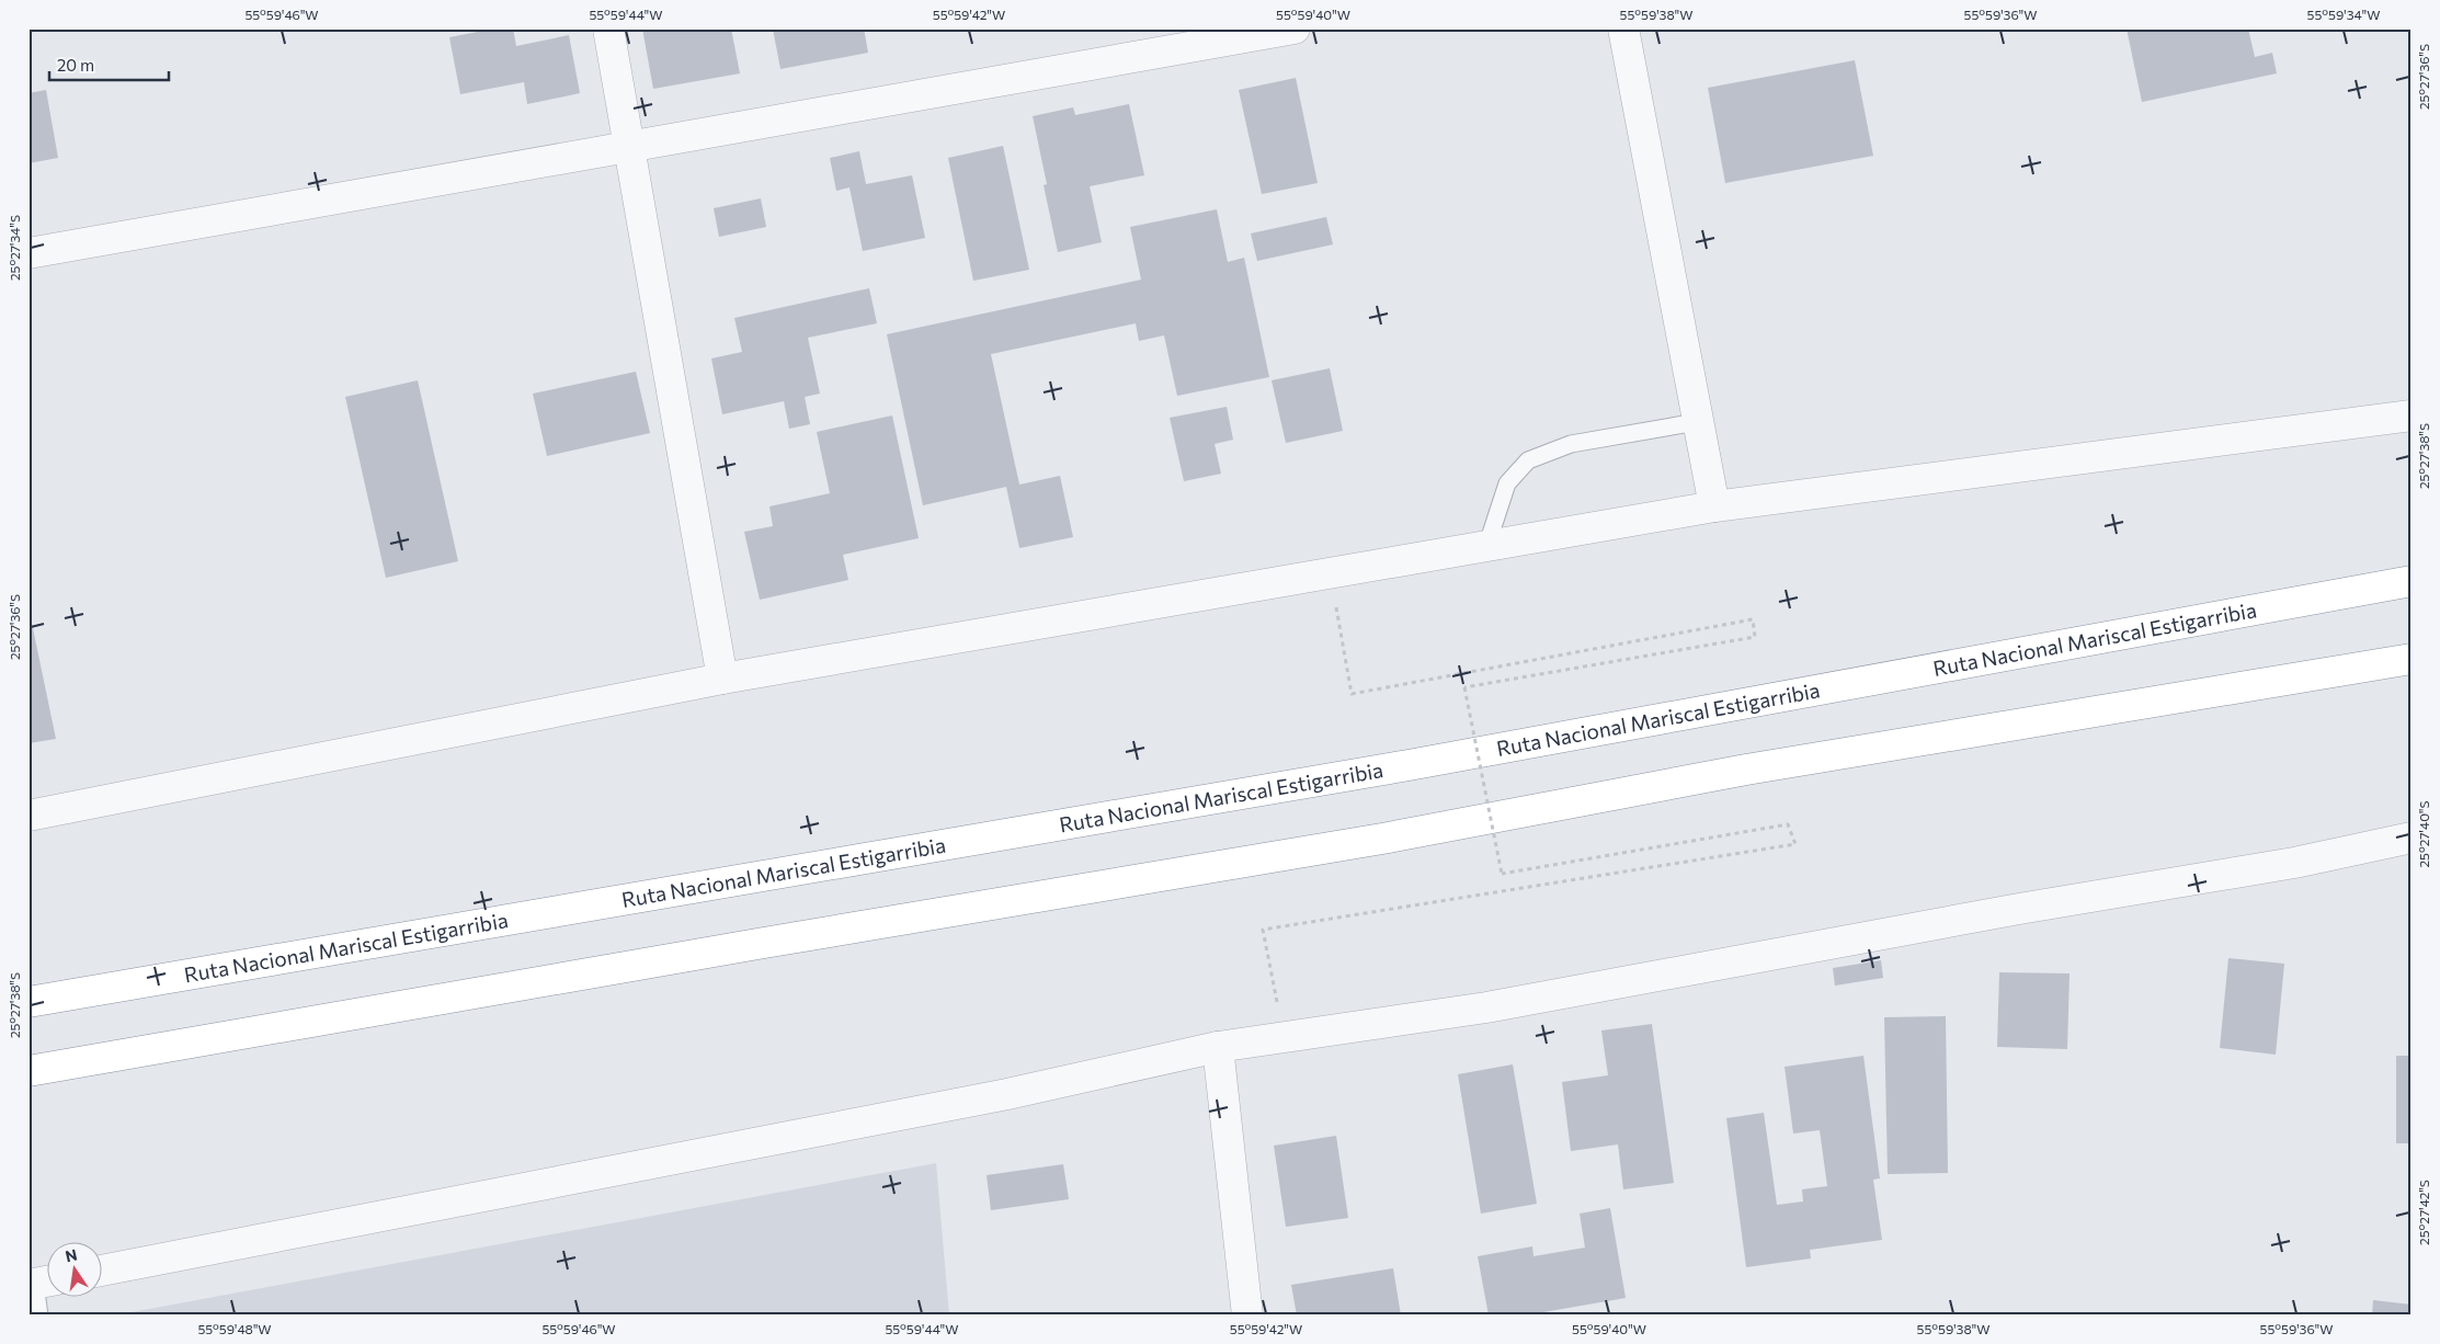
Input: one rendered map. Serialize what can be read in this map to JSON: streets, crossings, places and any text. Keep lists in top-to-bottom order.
{
  "streets": {
    "highway": ["Ruta Nacional Mariscal Estigarribia"]
  },
  "scale_bar": "20 m",
  "north": "top",
  "coordinates": [
    "55°59'46\"W",
    "55°59'44\"W",
    "55°59'42\"W",
    "55°59'40\"W",
    "55°59'38\"W",
    "55°59'36\"W",
    "55°59'34\"W",
    "25°27'36\"S",
    "25°27'34\"S",
    "25°27'38\"S",
    "25°27'40\"S",
    "25°27'42\"S",
    "55°59'48\"W"
  ]
}
